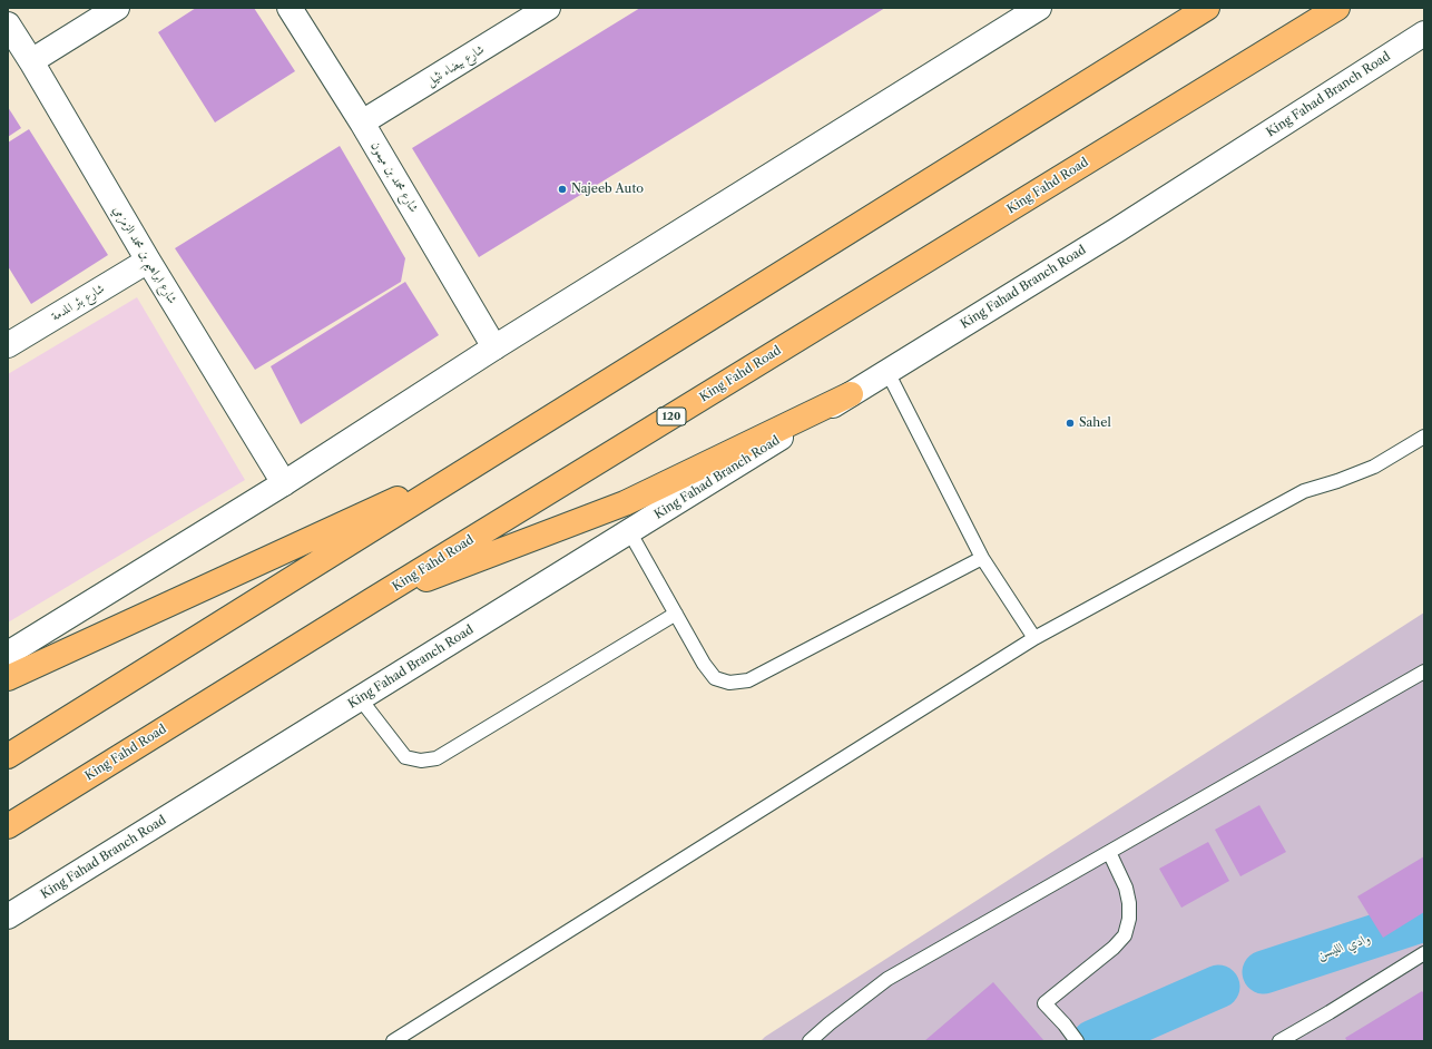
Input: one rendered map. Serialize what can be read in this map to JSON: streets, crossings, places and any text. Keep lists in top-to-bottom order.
{
  "streets": {
    "highway": ["King Fahd Road", "120"],
    "street": [
      "شارع بيضاء نثيل",
      "King Fahad Branch Road",
      "شارع محمد بن ميمون",
      "شارع ابراهيم بن محمد الزمزمي",
      "شارع بئر المدمة"
    ]
  },
  "crossings": [
    ["شارع بيضاء نثيل", "شارع محمد بن ميمون"],
    ["شارع ابراهيم بن محمد الزمزمي", "شارع بئر المدمة"]
  ],
  "water": ["وادي الليسن"],
  "places": ["Najeeb Auto", "Sahel"]
}
